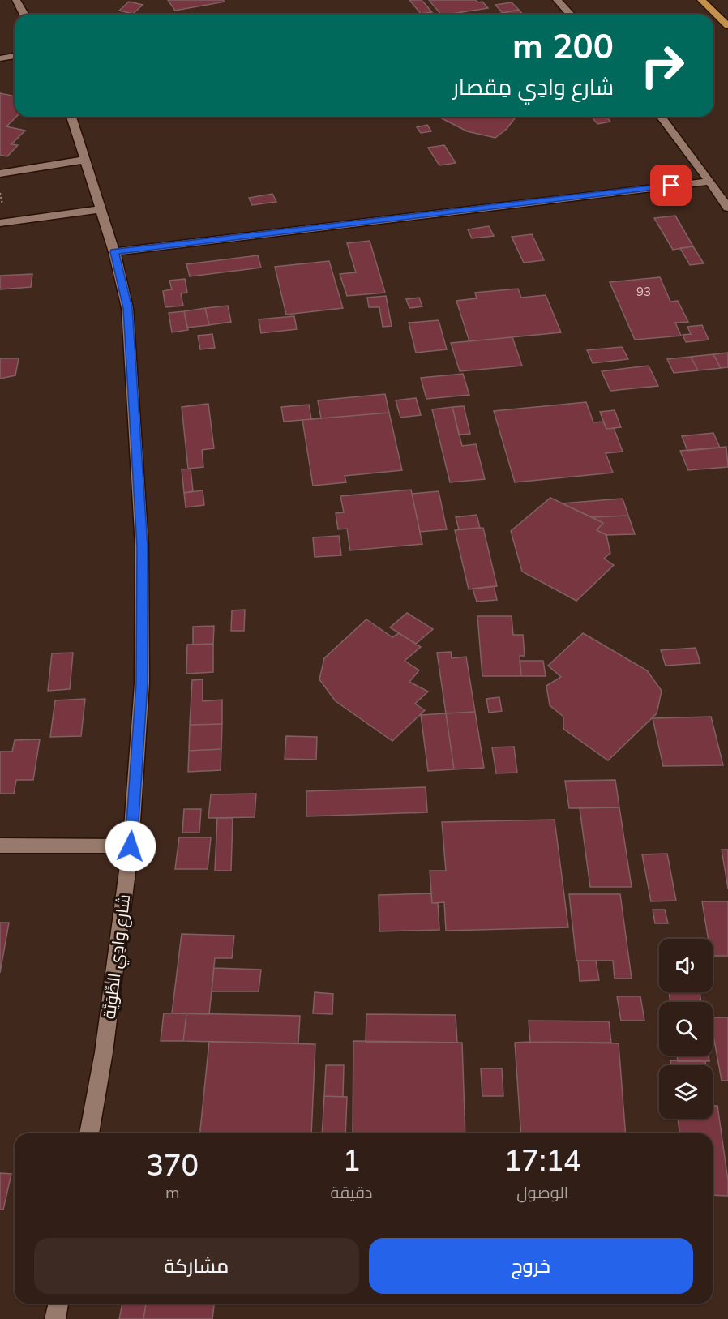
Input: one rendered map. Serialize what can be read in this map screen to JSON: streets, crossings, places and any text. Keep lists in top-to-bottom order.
{
  "streets": {
    "street": ["شارع وادِي الطِّوَيَّة"]
  },
  "house_numbers": ["93"],
  "page": {
    "turn": ["200 m", "شارع وادِي مِقصار"],
    "eta": [
      "17:14",
      "الوصول",
      "1",
      "دقيقة",
      "370",
      "m"
    ],
    "buttons": ["خروج", "مشاركة"]
  }
}
